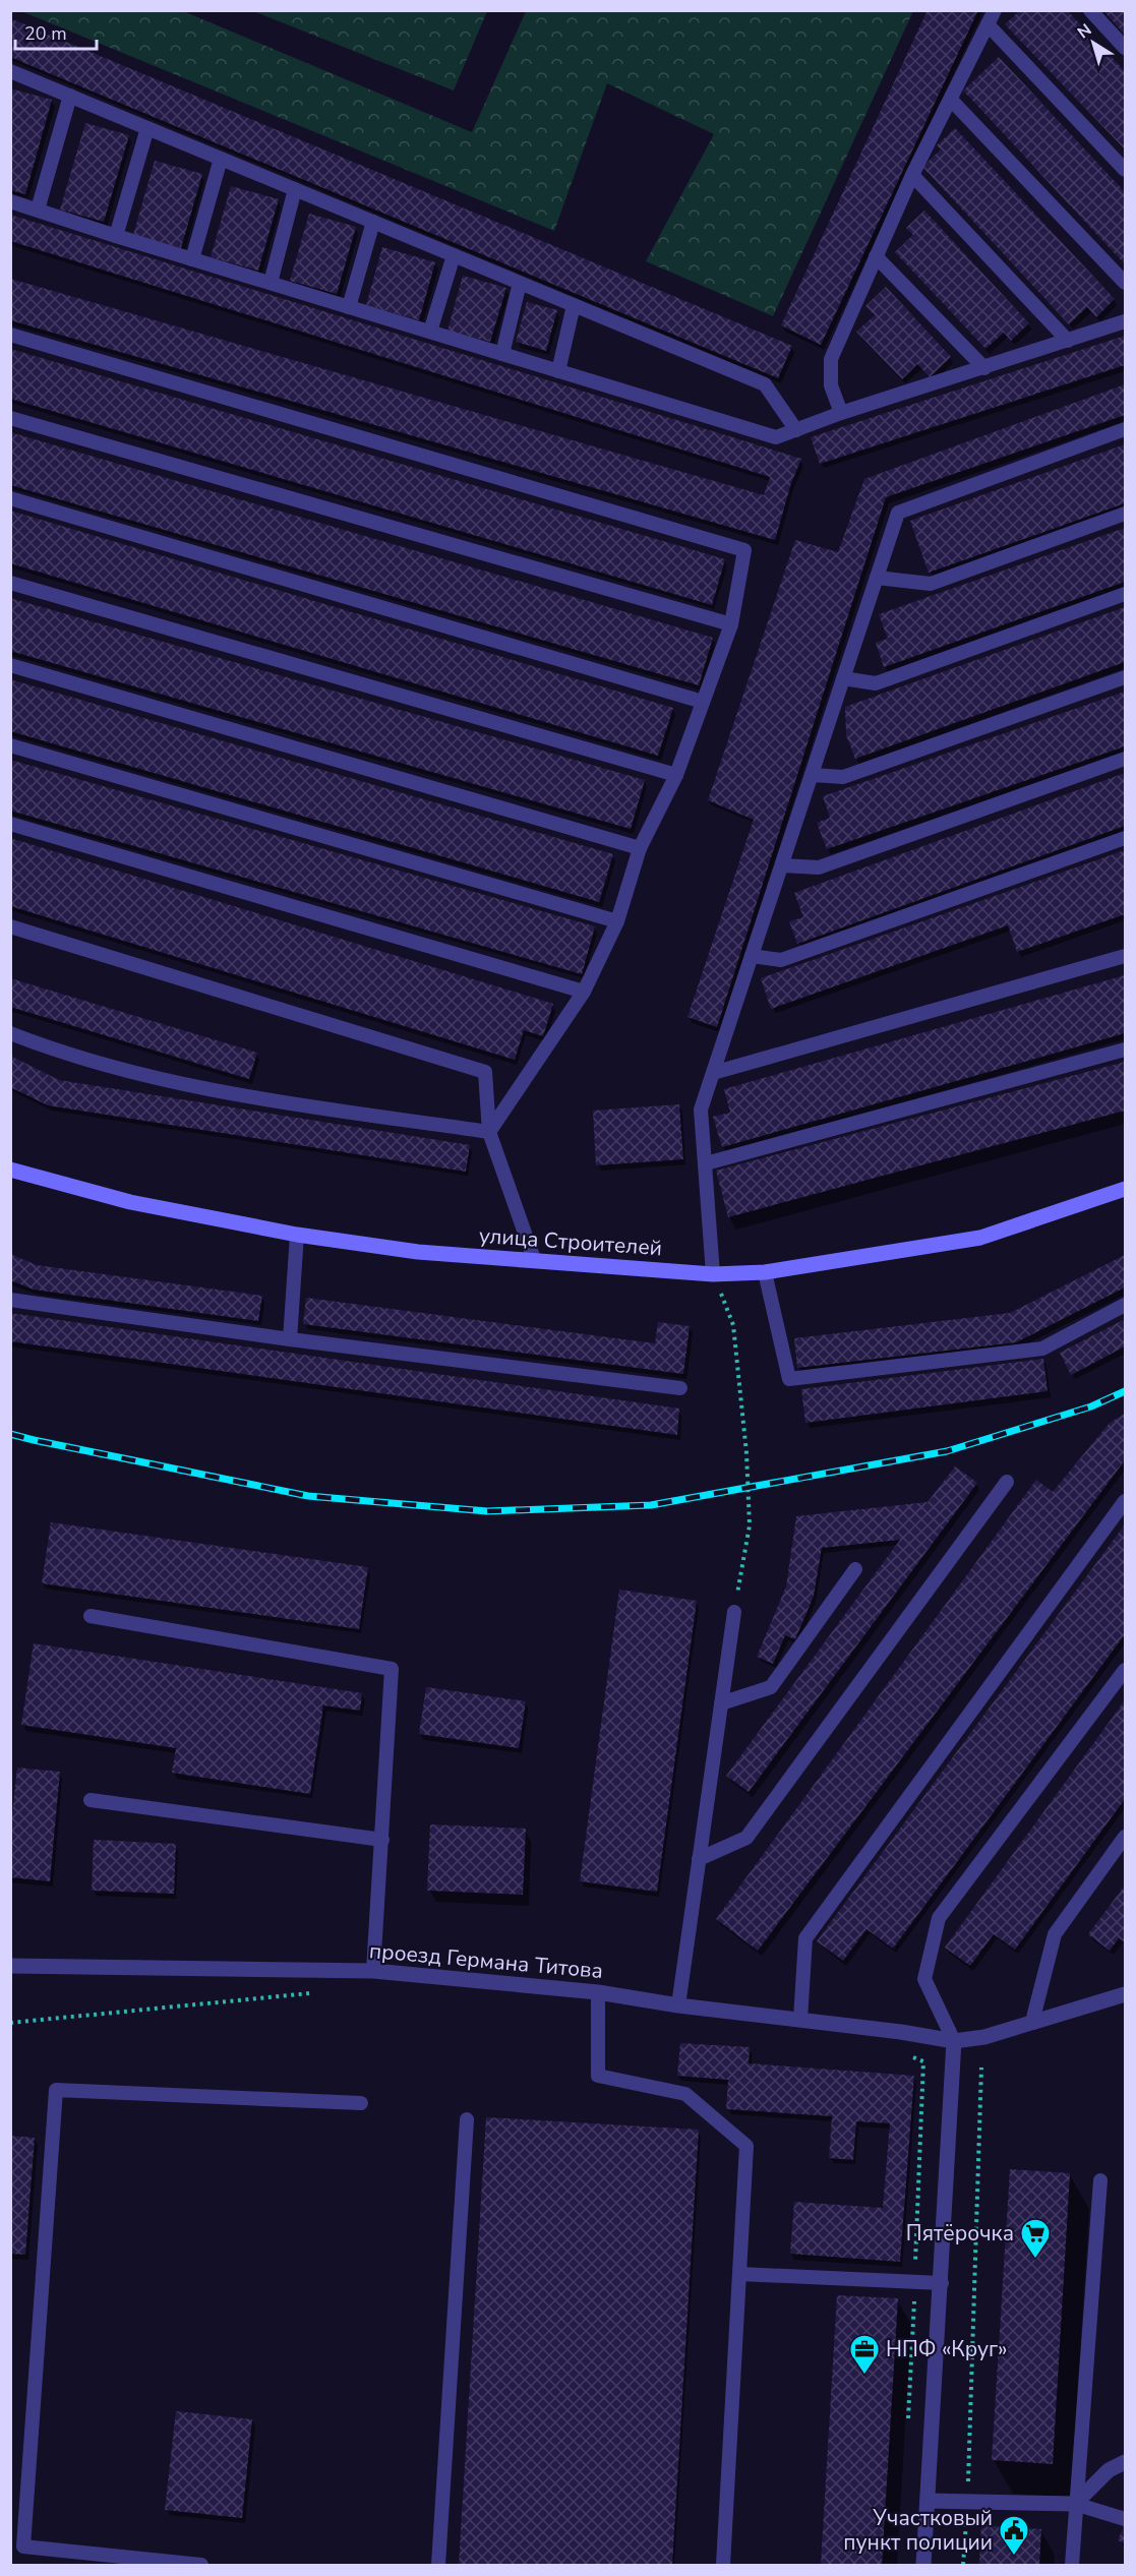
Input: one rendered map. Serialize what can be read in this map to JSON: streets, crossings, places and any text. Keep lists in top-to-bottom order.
{
  "streets": {
    "main road": ["улица Строителей"],
    "street": ["проезд Германа Титова"]
  },
  "places": {
    "supermarket": ["Пятёрочка"],
    "office": ["НПФ «Круг»"],
    "public building": ["Участковый пункт полиции"]
  },
  "scale_bar": "20 m",
  "north": "top left"
}
